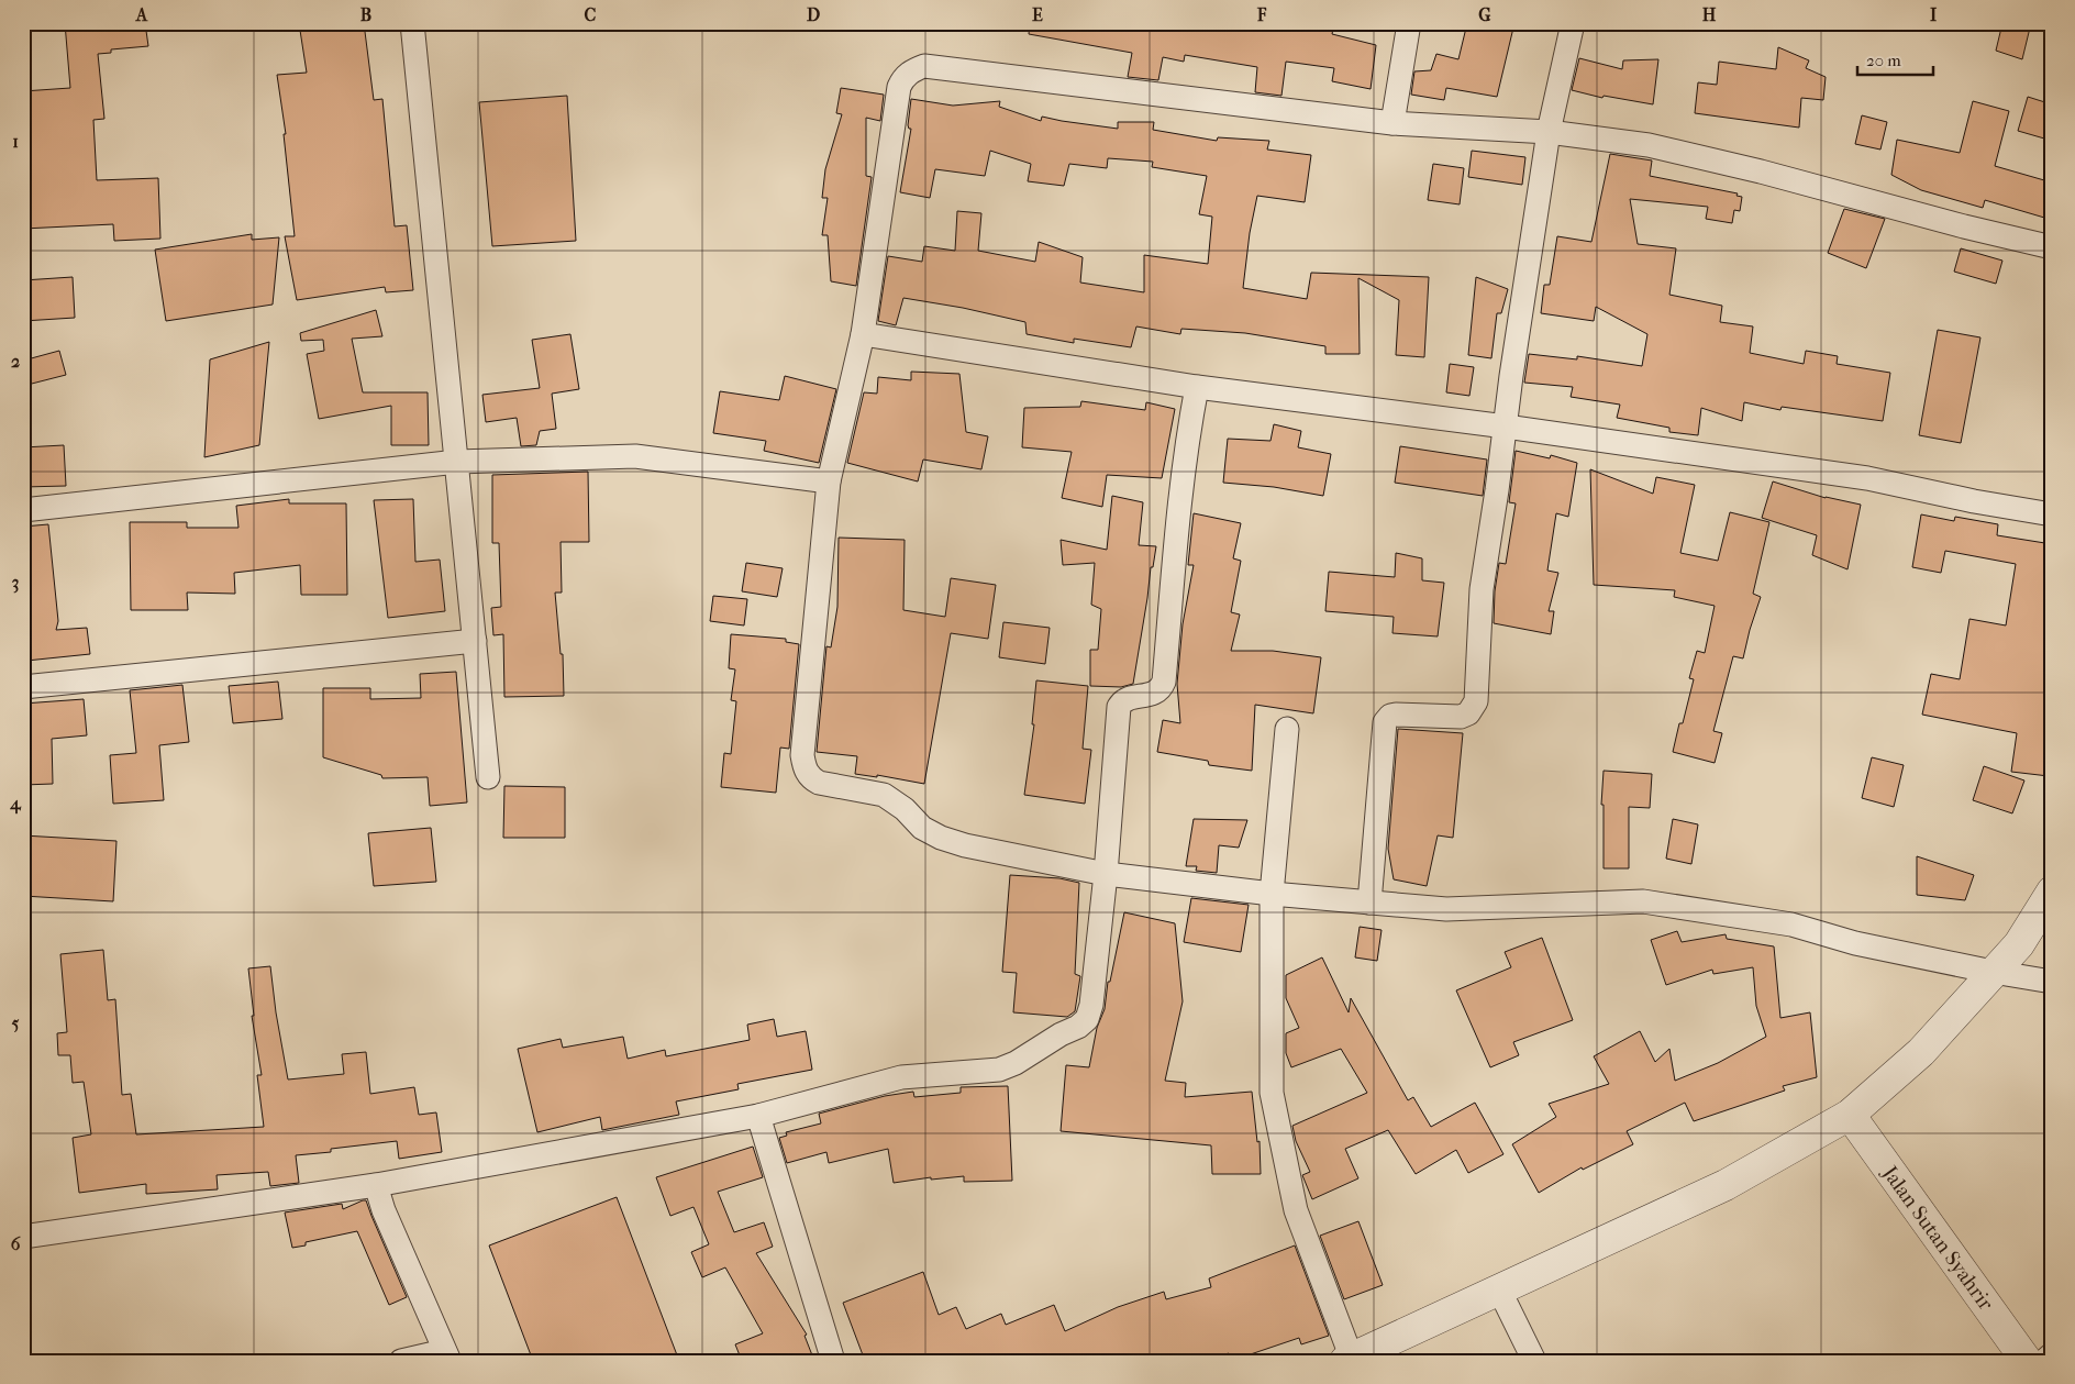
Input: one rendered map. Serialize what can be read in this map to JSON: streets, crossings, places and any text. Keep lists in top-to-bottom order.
{
  "streets": {
    "street": ["Jalan Sutan Syahrir"]
  },
  "scale_bar": "20 m",
  "grid": {
    "columns": [
      "A",
      "B",
      "C",
      "D",
      "E",
      "F",
      "G",
      "H",
      "I"
    ],
    "rows": [
      "1",
      "2",
      "3",
      "4",
      "5",
      "6"
    ]
  }
}
